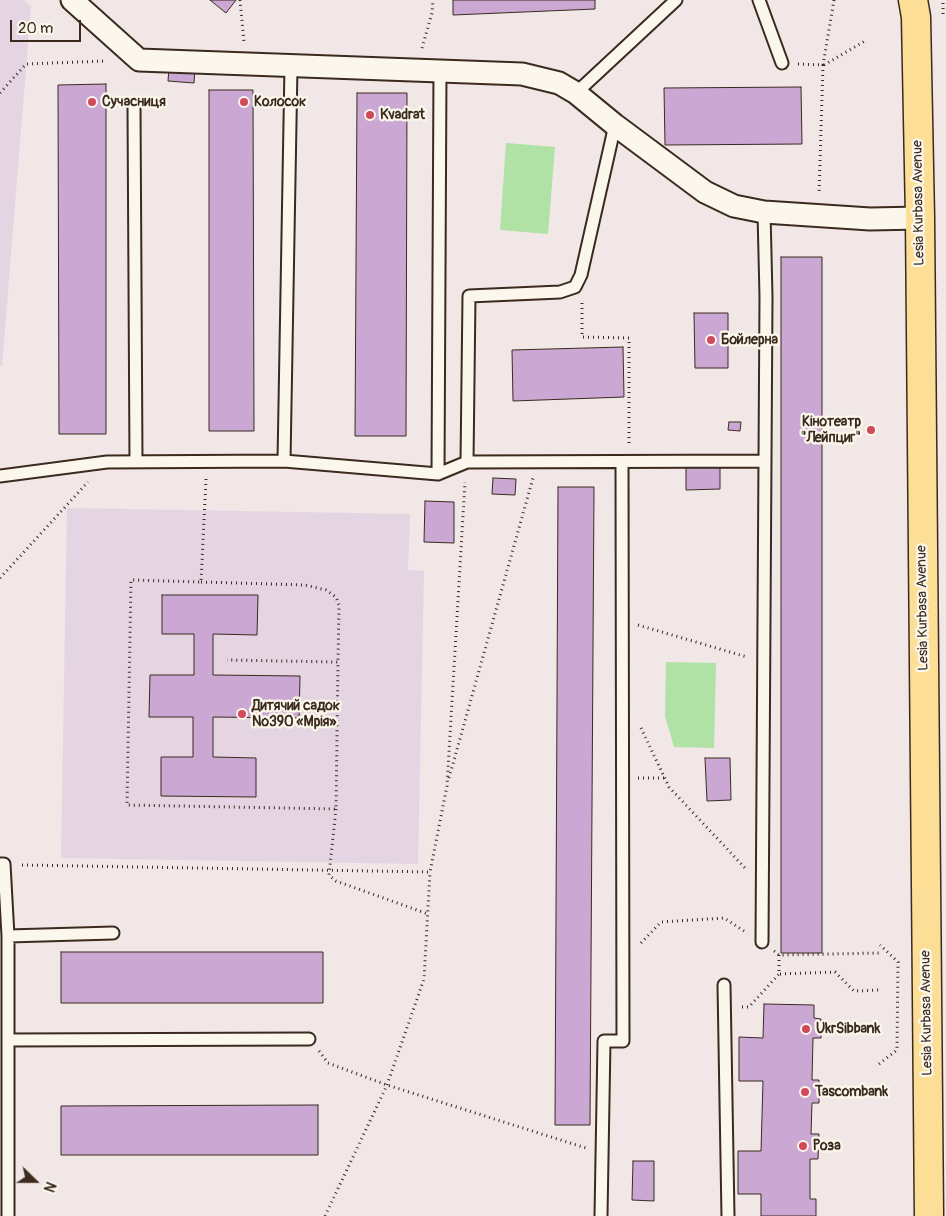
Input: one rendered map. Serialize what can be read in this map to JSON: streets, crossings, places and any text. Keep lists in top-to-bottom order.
{
  "streets": {
    "main road": ["Lesia Kurbasa Avenue"]
  },
  "places": [
    "Сучасниця",
    "Колосок",
    "Kvadrat",
    "Бойлерна",
    "Кінотеатр \"Лейпциг\"",
    "Дитячий садок №390 «Мрія»",
    "UkrSibbank",
    "Tascombank",
    "Роза"
  ],
  "scale_bar": "20 m",
  "north": "right"
}
